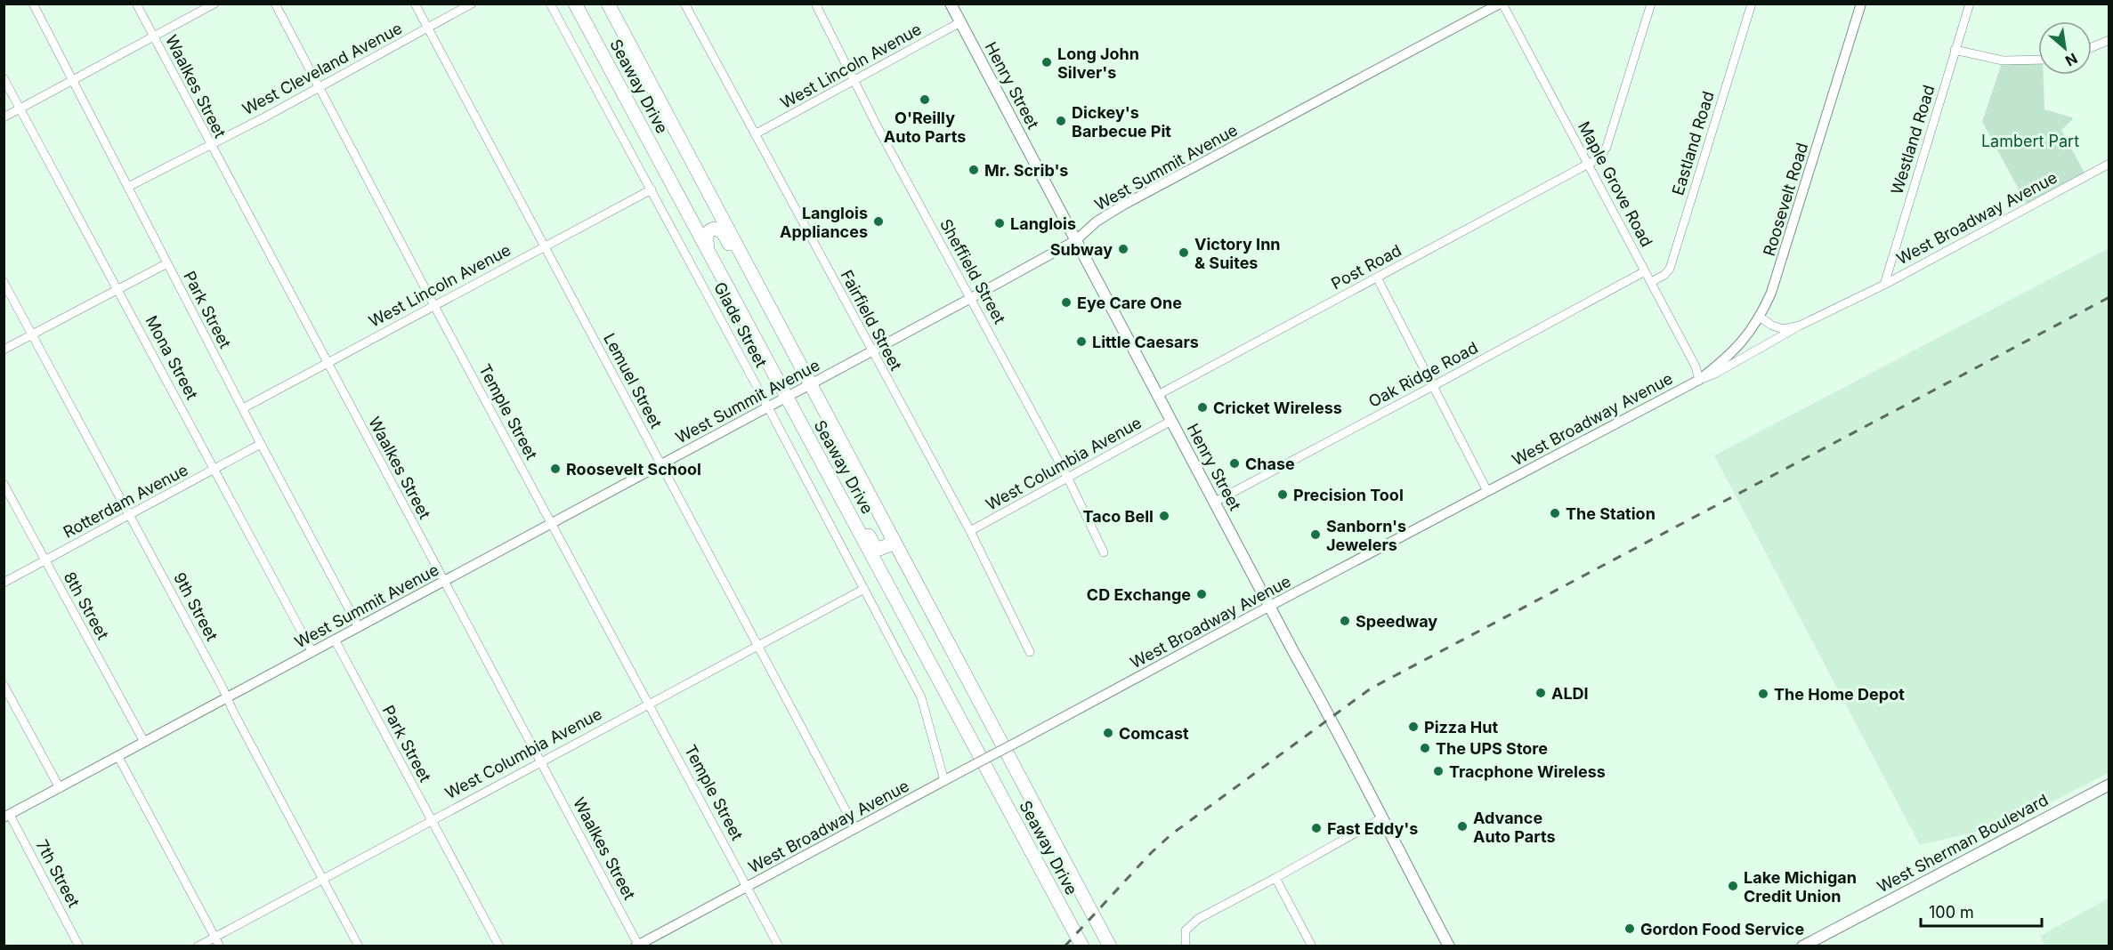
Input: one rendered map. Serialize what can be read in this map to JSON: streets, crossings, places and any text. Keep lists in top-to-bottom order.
{
  "streets": {
    "highway": ["Seaway Drive"],
    "main road": ["Henry Street", "West Sherman Boulevard"],
    "street": [
      "West Lincoln Avenue",
      "West Cleveland Avenue",
      "Waalkes Street",
      "Westland Road",
      "Eastland Road",
      "West Summit Avenue",
      "Maple Grove Road",
      "Roosevelt Road",
      "West Broadway Avenue",
      "Post Road",
      "Sheffield Street",
      "Park Street",
      "Fairfield Street",
      "Glade Street",
      "Mona Street",
      "Oak Ridge Road",
      "Lemuel Street",
      "Temple Street",
      "West Columbia Avenue",
      "Rotterdam Avenue",
      "8th Street",
      "9th Street",
      "7th Street"
    ]
  },
  "crossings": [
    ["West Lincoln Avenue", "Henry Street"],
    ["West Lincoln Avenue", "Waalkes Street"],
    ["West Lincoln Avenue", "Sheffield Street"],
    ["West Lincoln Avenue", "Park Street"],
    ["West Lincoln Avenue", "Fairfield Street"],
    ["West Lincoln Avenue", "Glade Street"],
    ["West Lincoln Avenue", "Lemuel Street"],
    ["West Lincoln Avenue", "Temple Street"],
    ["West Cleveland Avenue", "Waalkes Street"],
    ["West Cleveland Avenue", "Park Street"],
    ["West Cleveland Avenue", "Lemuel Street"],
    ["West Cleveland Avenue", "Temple Street"],
    ["Henry Street", "West Summit Avenue"],
    ["Henry Street", "West Broadway Avenue"],
    ["Henry Street", "Post Road"],
    ["Henry Street", "Oak Ridge Road"],
    ["Henry Street", "West Columbia Avenue"],
    ["Waalkes Street", "West Summit Avenue"],
    ["Waalkes Street", "West Broadway Avenue"],
    ["Waalkes Street", "West Columbia Avenue"],
    ["Seaway Drive", "West Summit Avenue"],
    ["Westland Road", "West Broadway Avenue"],
    ["Eastland Road", "Maple Grove Road"],
    ["West Summit Avenue", "Maple Grove Road"],
    ["West Summit Avenue", "Sheffield Street"],
    ["West Summit Avenue", "Park Street"],
    ["West Summit Avenue", "Fairfield Street"],
    ["West Summit Avenue", "Glade Street"],
    ["West Summit Avenue", "Mona Street"],
    ["West Summit Avenue", "Lemuel Street"],
    ["West Summit Avenue", "Temple Street"],
    ["West Summit Avenue", "8th Street"],
    ["West Summit Avenue", "9th Street"],
    ["West Summit Avenue", "7th Street"],
    ["Maple Grove Road", "Roosevelt Road"],
    ["Maple Grove Road", "West Broadway Avenue"],
    ["Maple Grove Road", "Post Road"],
    ["Maple Grove Road", "Oak Ridge Road"],
    ["Roosevelt Road", "West Broadway Avenue"],
    ["West Broadway Avenue", "Glade Street"],
    ["West Broadway Avenue", "Lemuel Street"],
    ["West Broadway Avenue", "Temple Street"],
    ["Sheffield Street", "West Columbia Avenue"],
    ["Park Street", "West Columbia Avenue"],
    ["Park Street", "Rotterdam Avenue"],
    ["Fairfield Street", "West Columbia Avenue"],
    ["Glade Street", "West Columbia Avenue"],
    ["Mona Street", "Rotterdam Avenue"],
    ["Lemuel Street", "West Columbia Avenue"],
    ["Temple Street", "West Columbia Avenue"],
    ["West Columbia Avenue", "9th Street"],
    ["Rotterdam Avenue", "8th Street"],
    ["Rotterdam Avenue", "9th Street"]
  ],
  "parks": ["Lambert Part"],
  "places": [
    "Long John Silver's",
    "O'Reilly Auto Parts",
    "Dickey's Barbecue Pit",
    "Mr. Scrib's",
    "Langlois Appliances",
    "Langlois",
    "Subway",
    "Victory Inn & Suites",
    "Eye Care One",
    "Little Caesars",
    "Cricket Wireless",
    "Chase",
    "Roosevelt School",
    "Precision Tool",
    "The Station",
    "Taco Bell",
    "Sanborn's Jewelers",
    "CD Exchange",
    "Speedway",
    "ALDI",
    "The Home Depot",
    "Pizza Hut",
    "Comcast",
    "The UPS Store",
    "Tracphone Wireless",
    "Advance Auto Parts",
    "Fast Eddy's",
    "Lake Michigan Credit Union",
    "Gordon Food Service"
  ],
  "scale_bar": "100 m",
  "north": "bottom right"
}
